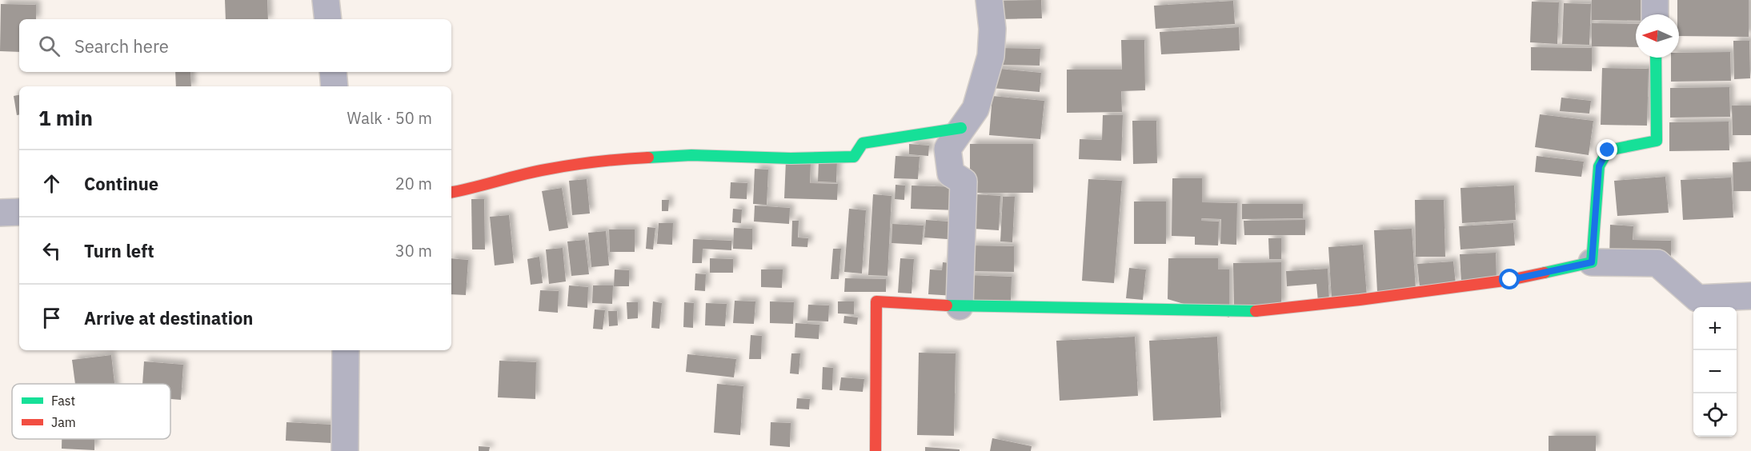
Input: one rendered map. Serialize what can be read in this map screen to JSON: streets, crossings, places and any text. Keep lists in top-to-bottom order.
{
  "legend": ["Fast", "Jam"],
  "north": "left",
  "page": {
    "search": "Search here",
    "heading": ["1 min", "Walk · 50 m"],
    "list": [
      ["Continue", "20 m"],
      ["Turn left", "30 m"],
      "Arrive at destination"
    ],
    "map_buttons": ["+", "−"]
  }
}
